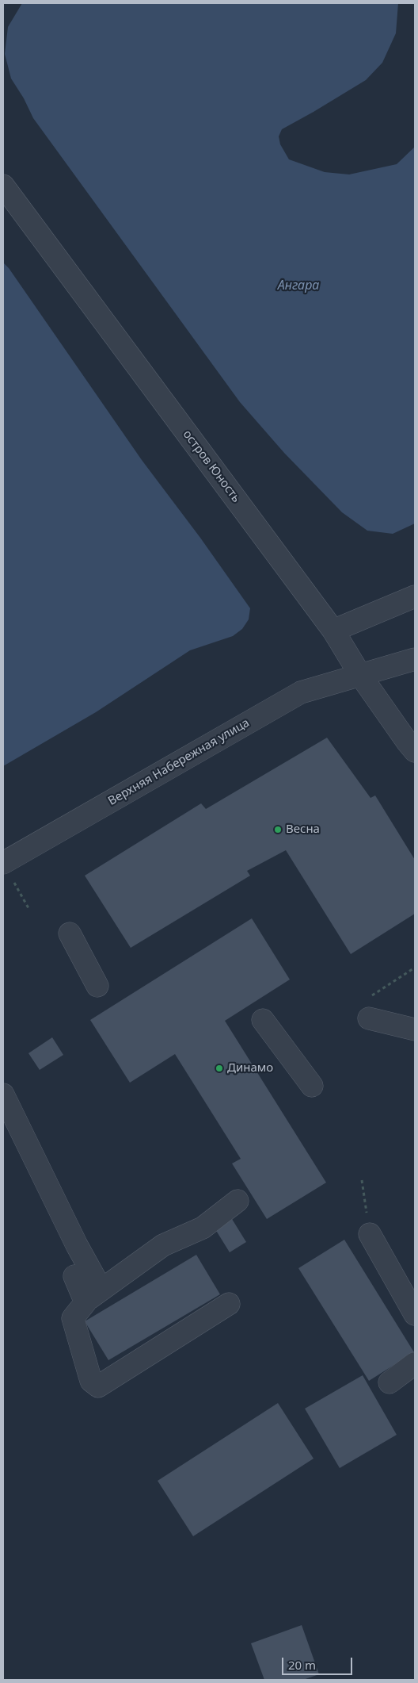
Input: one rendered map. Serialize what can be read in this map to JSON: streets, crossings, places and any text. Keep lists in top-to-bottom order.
{
  "streets": {
    "street": ["остров Юность", "Верхняя Набережная улица"]
  },
  "crossings": [
    ["остров Юность", "Верхняя Набережная улица"]
  ],
  "water": ["Ангара"],
  "places": ["Весна", "Динамо"],
  "scale_bar": "20 m"
}
